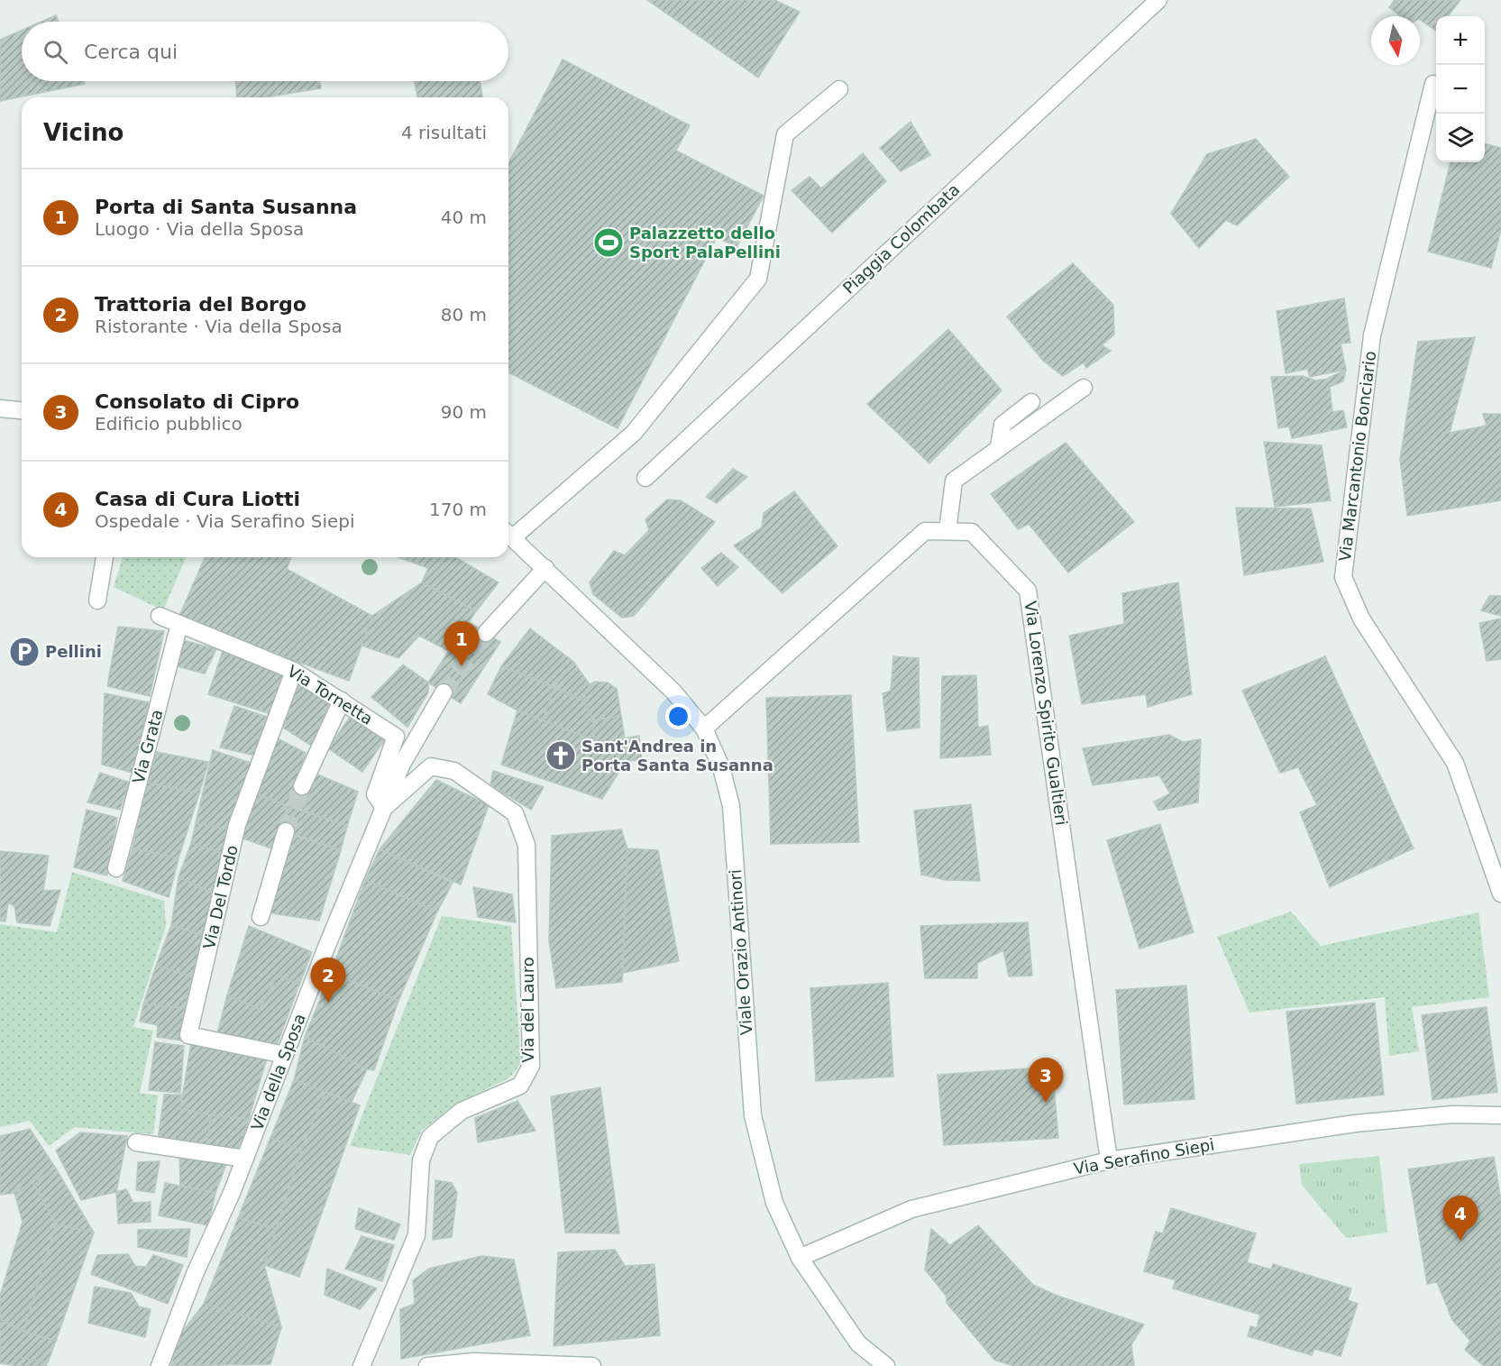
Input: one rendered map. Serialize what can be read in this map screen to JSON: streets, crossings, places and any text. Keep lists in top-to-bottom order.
{
  "streets": {
    "street": [
      "Piaggia Colombata",
      "Via Marcantonio Bonciario",
      "Via Tornetta",
      "Via Lorenzo Spirito Gualtieri",
      "Via Grata",
      "Via Del Tordo",
      "Viale Orazio Antinori",
      "Via del Lauro",
      "Via della Sposa",
      "Via Serafino Siepi"
    ]
  },
  "crossings": [
    ["Via Tornetta", "Via Grata"],
    ["Via Tornetta", "Via Del Tordo"],
    ["Via Tornetta", "Via del Lauro"],
    ["Via Tornetta", "Via della Sposa"],
    ["Via Lorenzo Spirito Gualtieri", "Viale Orazio Antinori"],
    ["Via Lorenzo Spirito Gualtieri", "Via Serafino Siepi"],
    ["Via Del Tordo", "Via della Sposa"],
    ["Viale Orazio Antinori", "Via Serafino Siepi"],
    ["Via del Lauro", "Via della Sposa"]
  ],
  "places": {
    "sports": ["Palazzetto dello Sport PalaPellini"],
    "parking": ["Pellini"],
    "church": ["Sant'Andrea in Porta Santa Susanna"]
  },
  "north": "bottom",
  "page": {
    "map_buttons": ["+", "−"],
    "search": "Cerca qui",
    "heading": ["Vicino", "4 risultati"],
    "list": [
      {
        "mark": "1",
        "name": "Porta di Santa Susanna",
        "note": "Luogo · Via della Sposa",
        "value": "40 m"
      },
      {
        "mark": "2",
        "name": "Trattoria del Borgo",
        "note": "Ristorante · Via della Sposa",
        "value": "80 m"
      },
      {
        "mark": "3",
        "name": "Consolato di Cipro",
        "note": "Edificio pubblico",
        "value": "90 m"
      },
      {
        "mark": "4",
        "name": "Casa di Cura Liotti",
        "note": "Ospedale · Via Serafino Siepi",
        "value": "170 m"
      }
    ],
    "pins": [
      "1",
      "2",
      "3",
      "4"
    ]
  }
}
